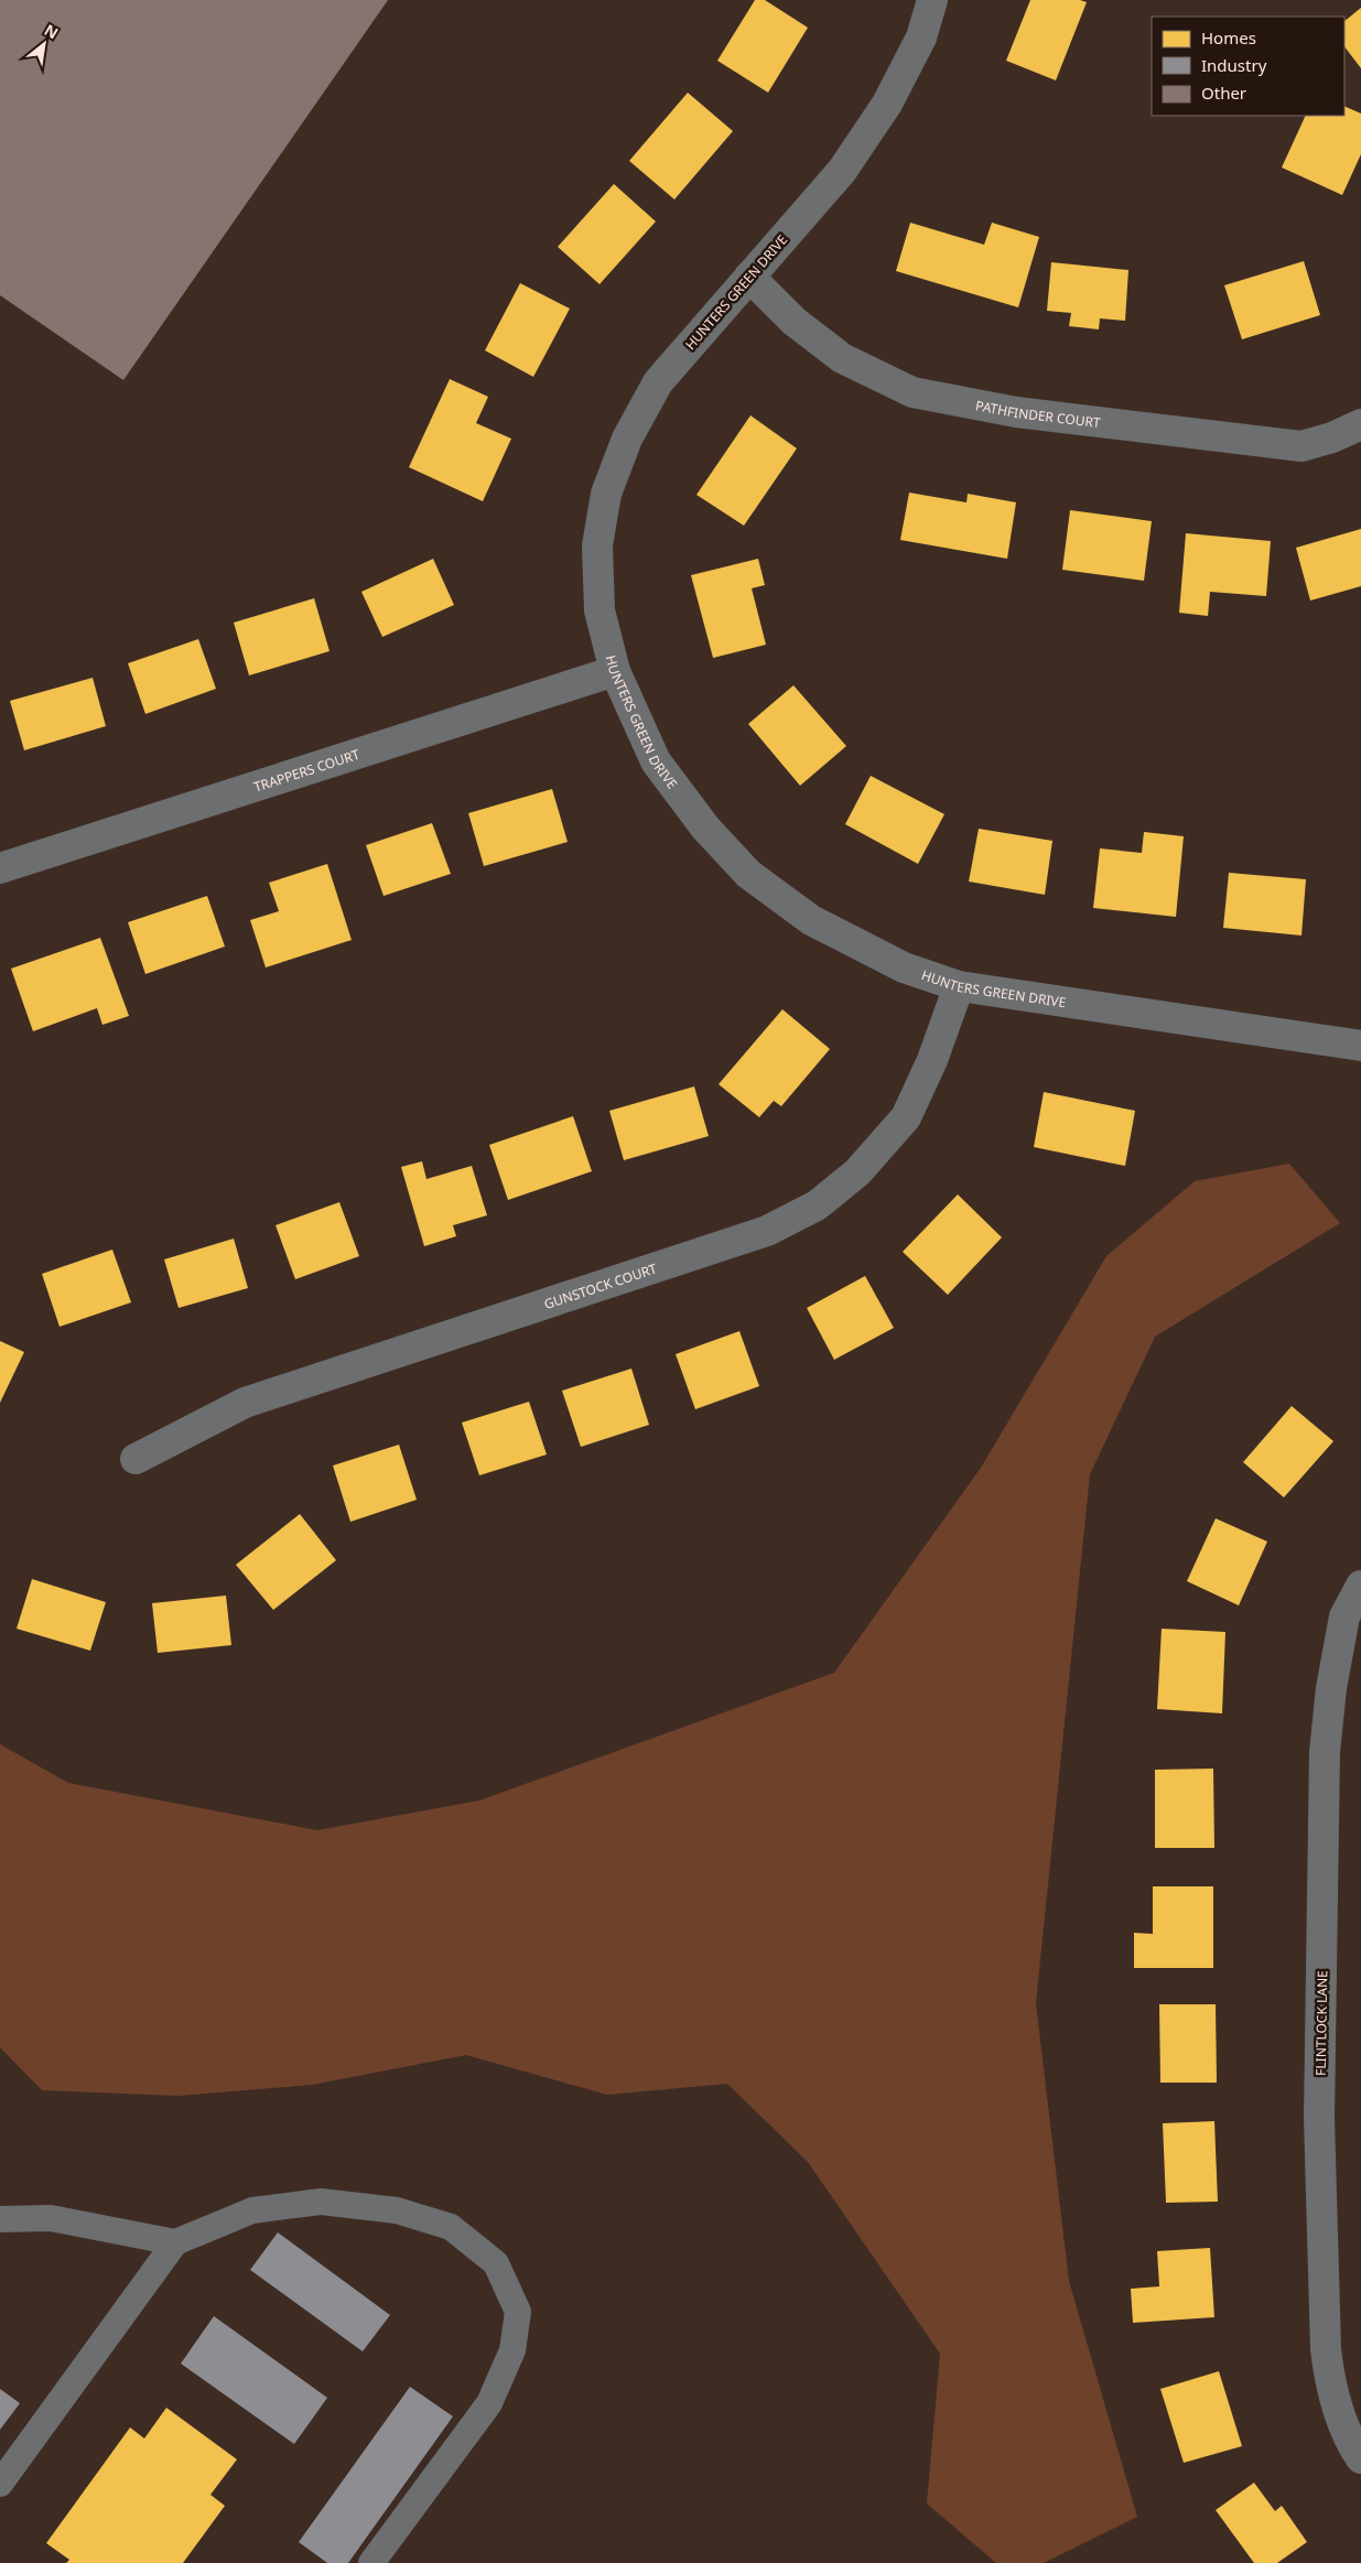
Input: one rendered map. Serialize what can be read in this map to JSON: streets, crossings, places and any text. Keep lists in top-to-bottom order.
{
  "streets": {
    "street": [
      "HUNTERS GREEN DRIVE",
      "PATHFINDER COURT",
      "TRAPPERS COURT",
      "GUNSTOCK COURT",
      "FLINTLOCK LANE"
    ]
  },
  "crossings": [
    ["HUNTERS GREEN DRIVE", "PATHFINDER COURT"],
    ["HUNTERS GREEN DRIVE", "TRAPPERS COURT"],
    ["HUNTERS GREEN DRIVE", "GUNSTOCK COURT"]
  ],
  "legend": ["Homes", "Industry", "Other"],
  "north": "top right"
}
